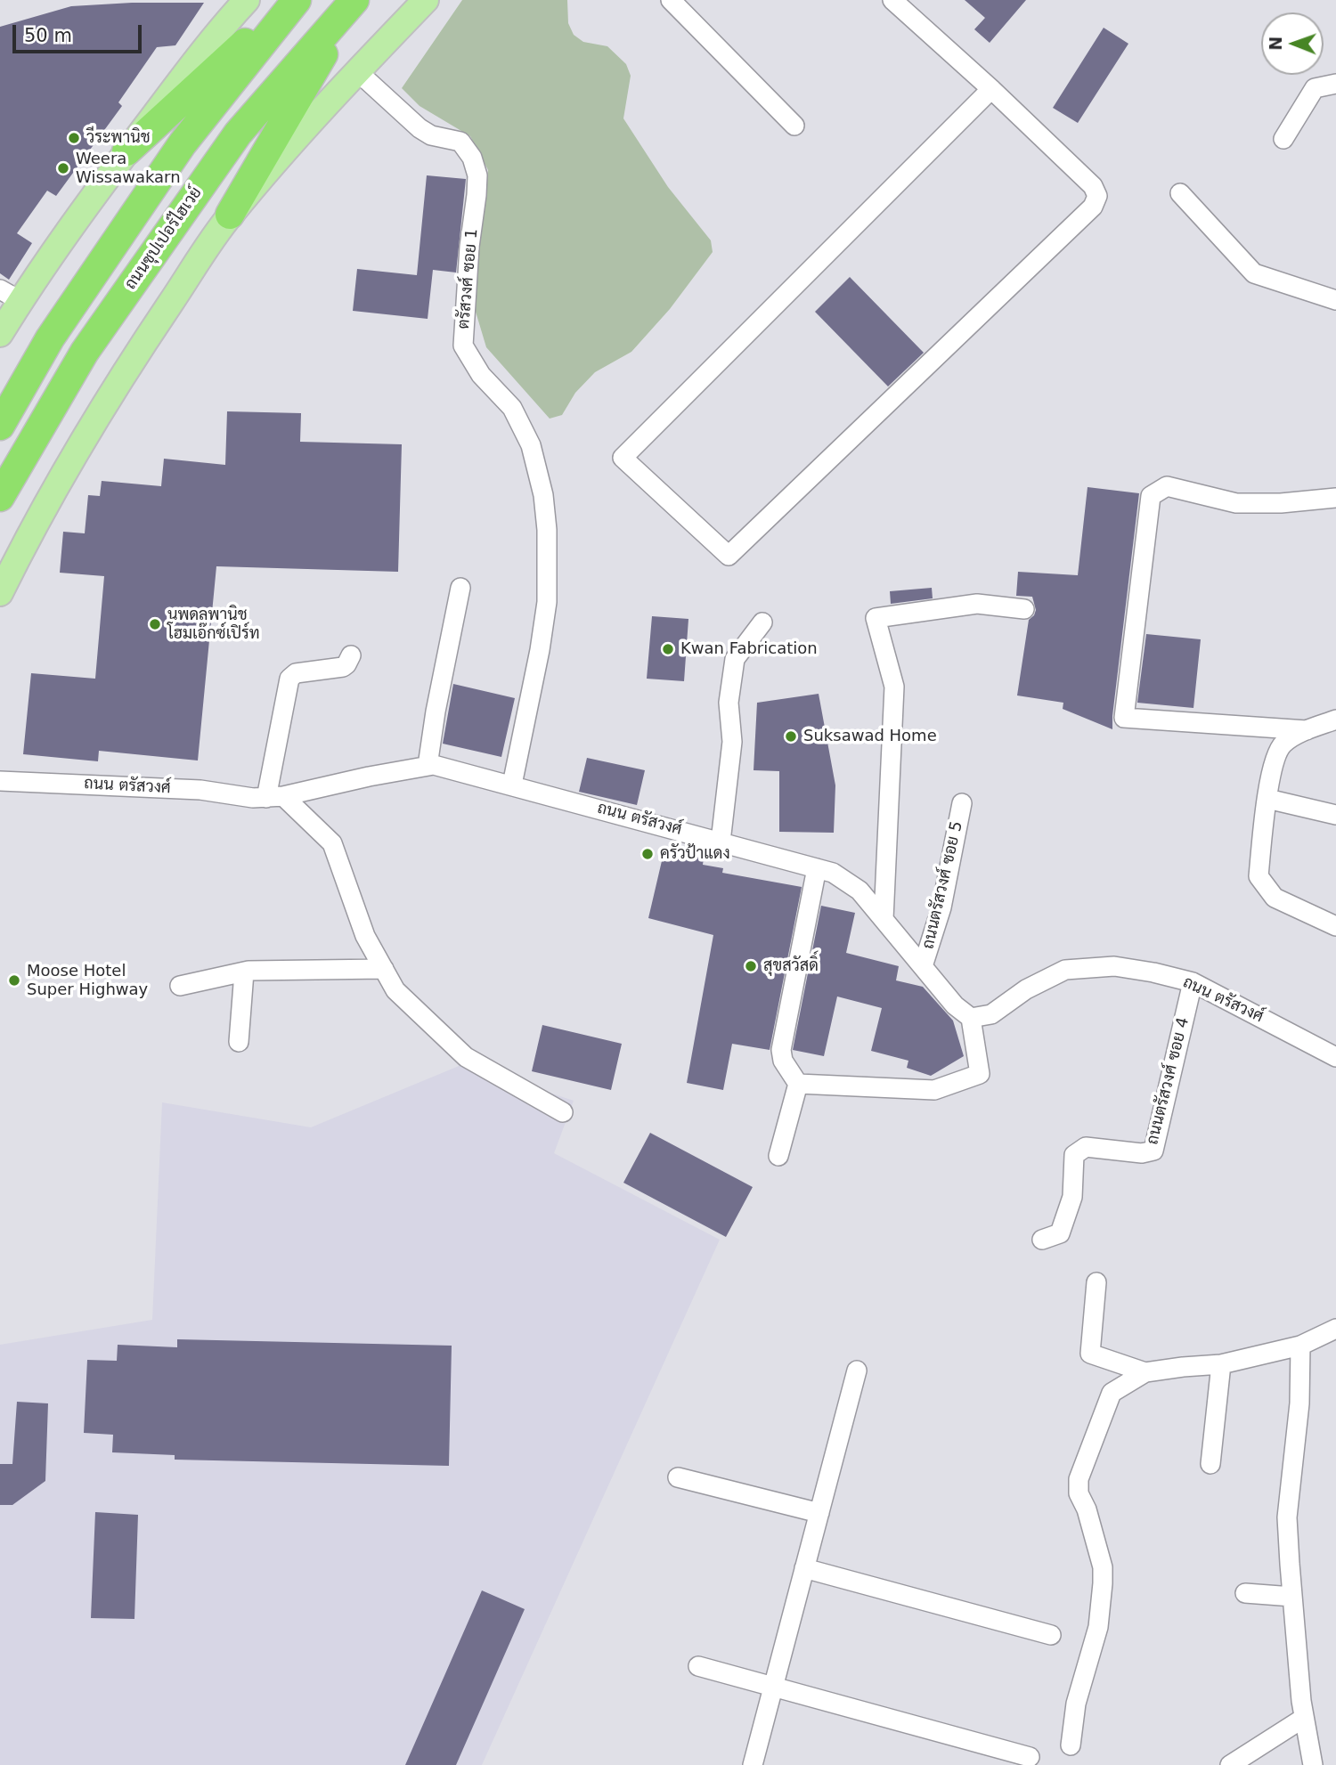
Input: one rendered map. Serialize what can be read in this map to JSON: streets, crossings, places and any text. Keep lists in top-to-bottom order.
{
  "streets": {
    "highway": ["ถนนซุปเปอร์ไฮเวย์"],
    "street": [
      "ตรัสวงศ์ ซอย 1",
      "ถนน ตรัสวงศ์",
      "ถนนตรัสวงศ์ ซอย 5",
      "ถนนตรัสวงศ์ ซอย 4"
    ]
  },
  "crossings": [
    ["ตรัสวงศ์ ซอย 1", "ถนน ตรัสวงศ์"],
    ["ถนน ตรัสวงศ์", "ถนนตรัสวงศ์ ซอย 5"],
    ["ถนน ตรัสวงศ์", "ถนนตรัสวงศ์ ซอย 4"]
  ],
  "places": [
    "วีระพานิช",
    "Weera Wissawakarn",
    "นพดลพานิช โฮมเอ๊กซ์เปิร์ท",
    "Kwan Fabrication",
    "Suksawad Home",
    "ครัวป้าแดง",
    "สุขสวัสดิ์",
    "Moose Hotel Super Highway"
  ],
  "scale_bar": "50 m",
  "north": "left"
}
